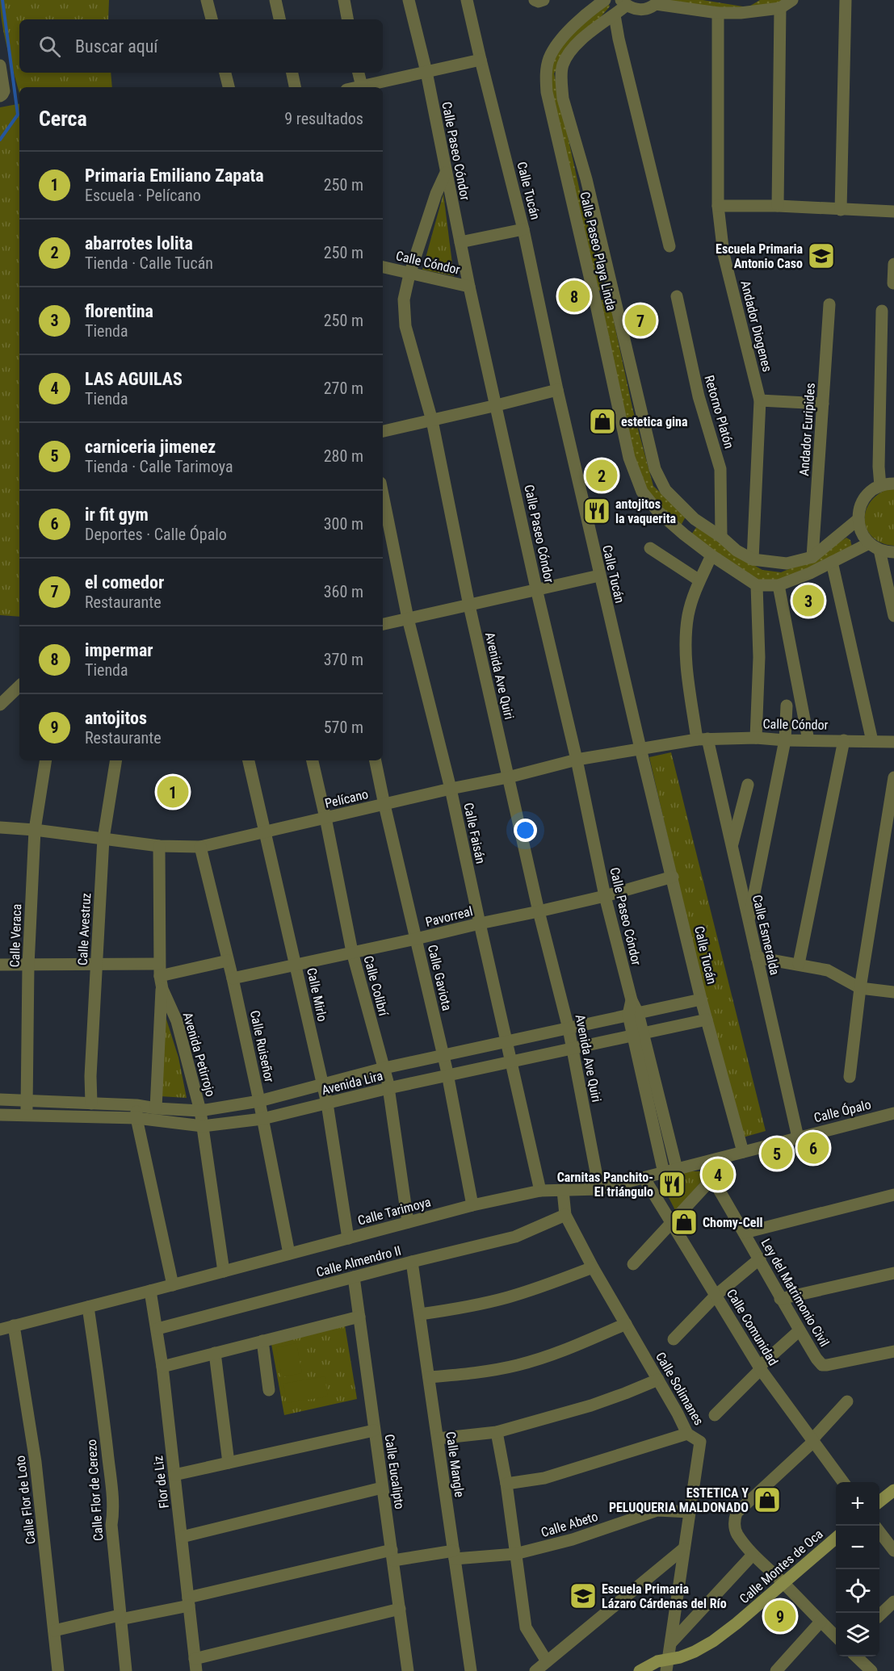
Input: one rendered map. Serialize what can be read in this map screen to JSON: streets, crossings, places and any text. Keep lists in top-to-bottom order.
{
  "streets": {
    "main road": ["Calle Montes de Oca"],
    "street": [
      "Calle Paseo Cóndor",
      "Calle Tucán",
      "Calle Paseo Playa Linda",
      "Calle Cóndor",
      "Andador Diogenes",
      "Retorno Platón",
      "Andador Euripides",
      "Avenida Ave Quiri",
      "Pelícano",
      "Calle Faisán",
      "Pavorreal",
      "Calle Avestruz",
      "Calle Esmeralda",
      "Calle Veraca",
      "Calle Gaviota",
      "Calle Colibrí",
      "Calle Mirlo",
      "Calle Ruiseñor",
      "Avenida Petirrojo",
      "Avenida Lira",
      "Calle Ópalo",
      "Calle Tarimoya",
      "Calle Almendro II",
      "Ley del Matrimonio Civil",
      "Calle Comunidad",
      "Calle Solimanes",
      "Calle Mangle",
      "Calle Eucalipto",
      "Flor de Liz",
      "Calle Flor de Cerezo",
      "Calle Flor de Loto",
      "Calle Abeto"
    ]
  },
  "crossings": [
    ["Calle Paseo Cóndor", "Calle Cóndor"],
    ["Calle Paseo Cóndor", "Avenida Ave Quiri"],
    ["Calle Paseo Cóndor", "Pelícano"],
    ["Calle Paseo Cóndor", "Pavorreal"],
    ["Calle Paseo Cóndor", "Avenida Lira"],
    ["Calle Paseo Cóndor", "Calle Tarimoya"],
    ["Calle Tucán", "Pelícano"],
    ["Calle Tucán", "Pavorreal"],
    ["Calle Tucán", "Avenida Lira"],
    ["Calle Tucán", "Calle Tarimoya"],
    ["Calle Paseo Playa Linda", "Andador Diogenes"],
    ["Calle Paseo Playa Linda", "Retorno Platón"],
    ["Calle Paseo Playa Linda", "Andador Euripides"],
    ["Calle Paseo Playa Linda", "Calle Esmeralda"],
    ["Calle Cóndor", "Avenida Ave Quiri"],
    ["Calle Cóndor", "Pelícano"],
    ["Calle Cóndor", "Calle Esmeralda"],
    ["Avenida Ave Quiri", "Pelícano"],
    ["Avenida Ave Quiri", "Pavorreal"],
    ["Avenida Ave Quiri", "Avenida Lira"],
    ["Avenida Ave Quiri", "Calle Tarimoya"],
    ["Pelícano", "Calle Faisán"],
    ["Pelícano", "Calle Avestruz"],
    ["Pelícano", "Calle Esmeralda"],
    ["Pelícano", "Calle Veraca"],
    ["Pelícano", "Calle Gaviota"],
    ["Pelícano", "Calle Colibrí"],
    ["Pelícano", "Calle Mirlo"],
    ["Pelícano", "Calle Ruiseñor"],
    ["Pelícano", "Avenida Petirrojo"],
    ["Calle Faisán", "Pavorreal"],
    ["Calle Faisán", "Avenida Lira"],
    ["Calle Faisán", "Calle Tarimoya"],
    ["Pavorreal", "Calle Gaviota"],
    ["Pavorreal", "Calle Colibrí"],
    ["Pavorreal", "Calle Mirlo"],
    ["Pavorreal", "Calle Ruiseñor"],
    ["Calle Avestruz", "Avenida Lira"],
    ["Calle Esmeralda", "Calle Ópalo"],
    ["Calle Esmeralda", "Calle Tarimoya"],
    ["Calle Veraca", "Avenida Lira"],
    ["Calle Gaviota", "Avenida Lira"],
    ["Calle Gaviota", "Calle Tarimoya"],
    ["Calle Colibrí", "Avenida Lira"],
    ["Calle Colibrí", "Calle Tarimoya"],
    ["Calle Mirlo", "Avenida Lira"],
    ["Calle Mirlo", "Calle Tarimoya"],
    ["Calle Ruiseñor", "Avenida Lira"],
    ["Calle Ruiseñor", "Calle Tarimoya"],
    ["Avenida Petirrojo", "Avenida Lira"],
    ["Avenida Petirrojo", "Calle Tarimoya"],
    ["Calle Ópalo", "Calle Tarimoya"],
    ["Calle Tarimoya", "Calle Comunidad"],
    ["Calle Tarimoya", "Calle Solimanes"],
    ["Calle Tarimoya", "Flor de Liz"],
    ["Calle Tarimoya", "Calle Flor de Cerezo"],
    ["Calle Tarimoya", "Calle Flor de Loto"],
    ["Calle Almendro II", "Calle Solimanes"],
    ["Calle Almendro II", "Calle Mangle"],
    ["Calle Almendro II", "Calle Eucalipto"],
    ["Calle Almendro II", "Flor de Liz"],
    ["Calle Solimanes", "Calle Abeto"],
    ["Calle Solimanes", "Calle Montes de Oca"],
    ["Calle Mangle", "Calle Abeto"],
    ["Calle Eucalipto", "Calle Abeto"],
    ["Flor de Liz", "Calle Abeto"],
    ["Calle Flor de Cerezo", "Calle Abeto"],
    ["Calle Flor de Loto", "Calle Abeto"]
  ],
  "places": {
    "school or university": ["Escuela Primaria Antonio Caso", "Escuela Primaria Lázaro Cárdenas del Río"],
    "shop": ["estetica gina", "Chomy-Cell", "ESTETICA Y PELUQUERIA MALDONADO"],
    "restaurant": ["antojitos la vaquerita", "Carnitas Panchito- El triángulo"]
  },
  "page": {
    "search": "Buscar aquí",
    "heading": ["Cerca", "9 resultados"],
    "list": [
      {
        "mark": "1",
        "name": "Primaria Emiliano Zapata",
        "note": "Escuela · Pelícano",
        "value": "250 m"
      },
      {
        "mark": "2",
        "name": "abarrotes lolita",
        "note": "Tienda · Calle Tucán",
        "value": "250 m"
      },
      {
        "mark": "3",
        "name": "florentina",
        "note": "Tienda",
        "value": "250 m"
      },
      {
        "mark": "4",
        "name": "LAS AGUILAS",
        "note": "Tienda",
        "value": "270 m"
      },
      {
        "mark": "5",
        "name": "carniceria jimenez",
        "note": "Tienda · Calle Tarimoya",
        "value": "280 m"
      },
      {
        "mark": "6",
        "name": "ir fit gym",
        "note": "Deportes · Calle Ópalo",
        "value": "300 m"
      },
      {
        "mark": "7",
        "name": "el comedor",
        "note": "Restaurante",
        "value": "360 m"
      },
      {
        "mark": "8",
        "name": "impermar",
        "note": "Tienda",
        "value": "370 m"
      },
      {
        "mark": "9",
        "name": "antojitos",
        "note": "Restaurante",
        "value": "570 m"
      }
    ],
    "pins": [
      "8",
      "7",
      "2",
      "3",
      "1",
      "6",
      "5",
      "4",
      "9"
    ],
    "map_buttons": ["+", "−"]
  }
}
